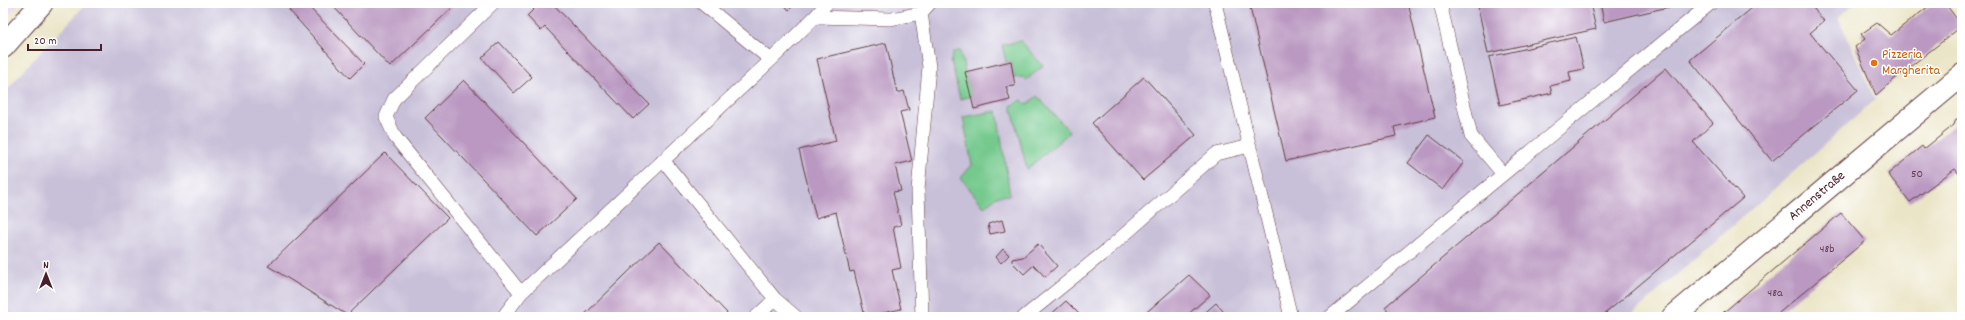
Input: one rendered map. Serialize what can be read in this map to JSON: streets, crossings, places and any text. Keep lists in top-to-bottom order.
{
  "streets": {
    "street": ["Annenstraße"]
  },
  "places": ["Pizzeria Margherita"],
  "house_numbers": ["50", "48b", "48a"],
  "scale_bar": "20 m",
  "north": "top"
}
